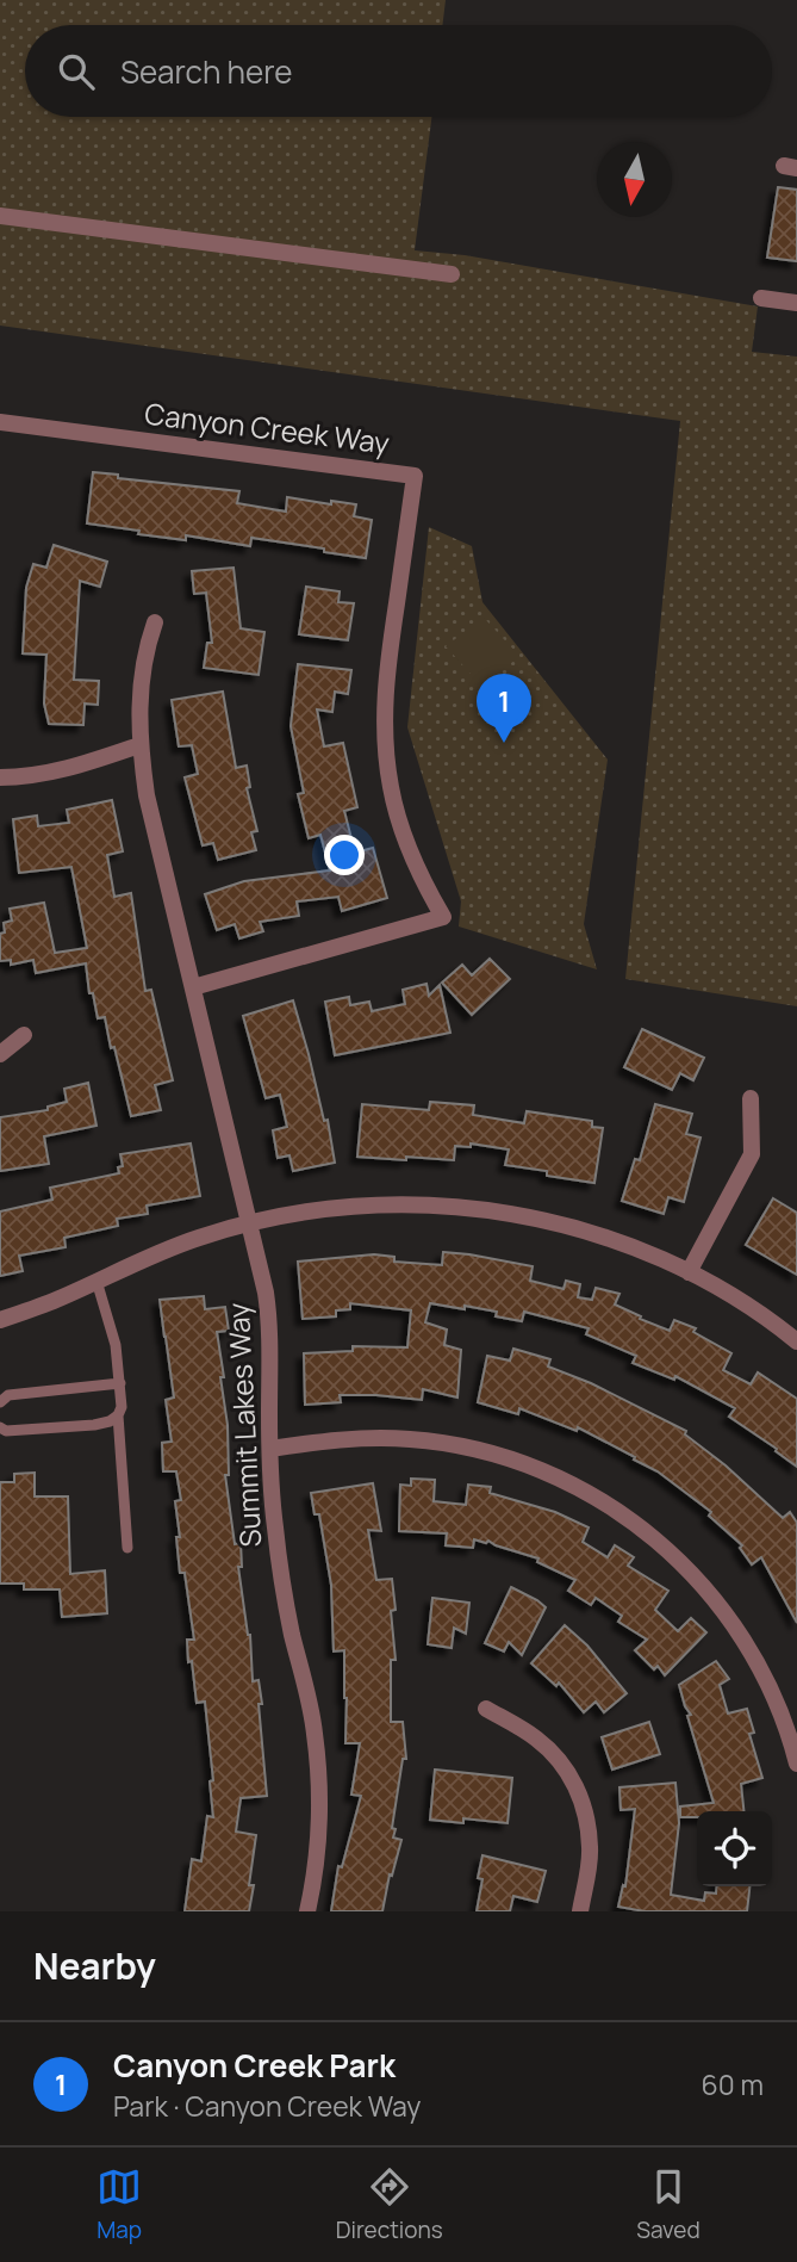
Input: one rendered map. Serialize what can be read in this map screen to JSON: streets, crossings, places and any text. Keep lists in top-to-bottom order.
{
  "streets": {
    "street": ["Canyon Creek Way", "Summit Lakes Way"]
  },
  "crossings": [
    ["Canyon Creek Way", "Summit Lakes Way"]
  ],
  "north": "bottom",
  "page": {
    "search": "Search here",
    "pins": "1",
    "heading": "Nearby",
    "list": [
      {
        "mark": "1",
        "name": "Canyon Creek Park",
        "note": "Park · Canyon Creek Way",
        "value": "60 m"
      }
    ],
    "nav": ["Map", "Directions", "Saved"]
  }
}
